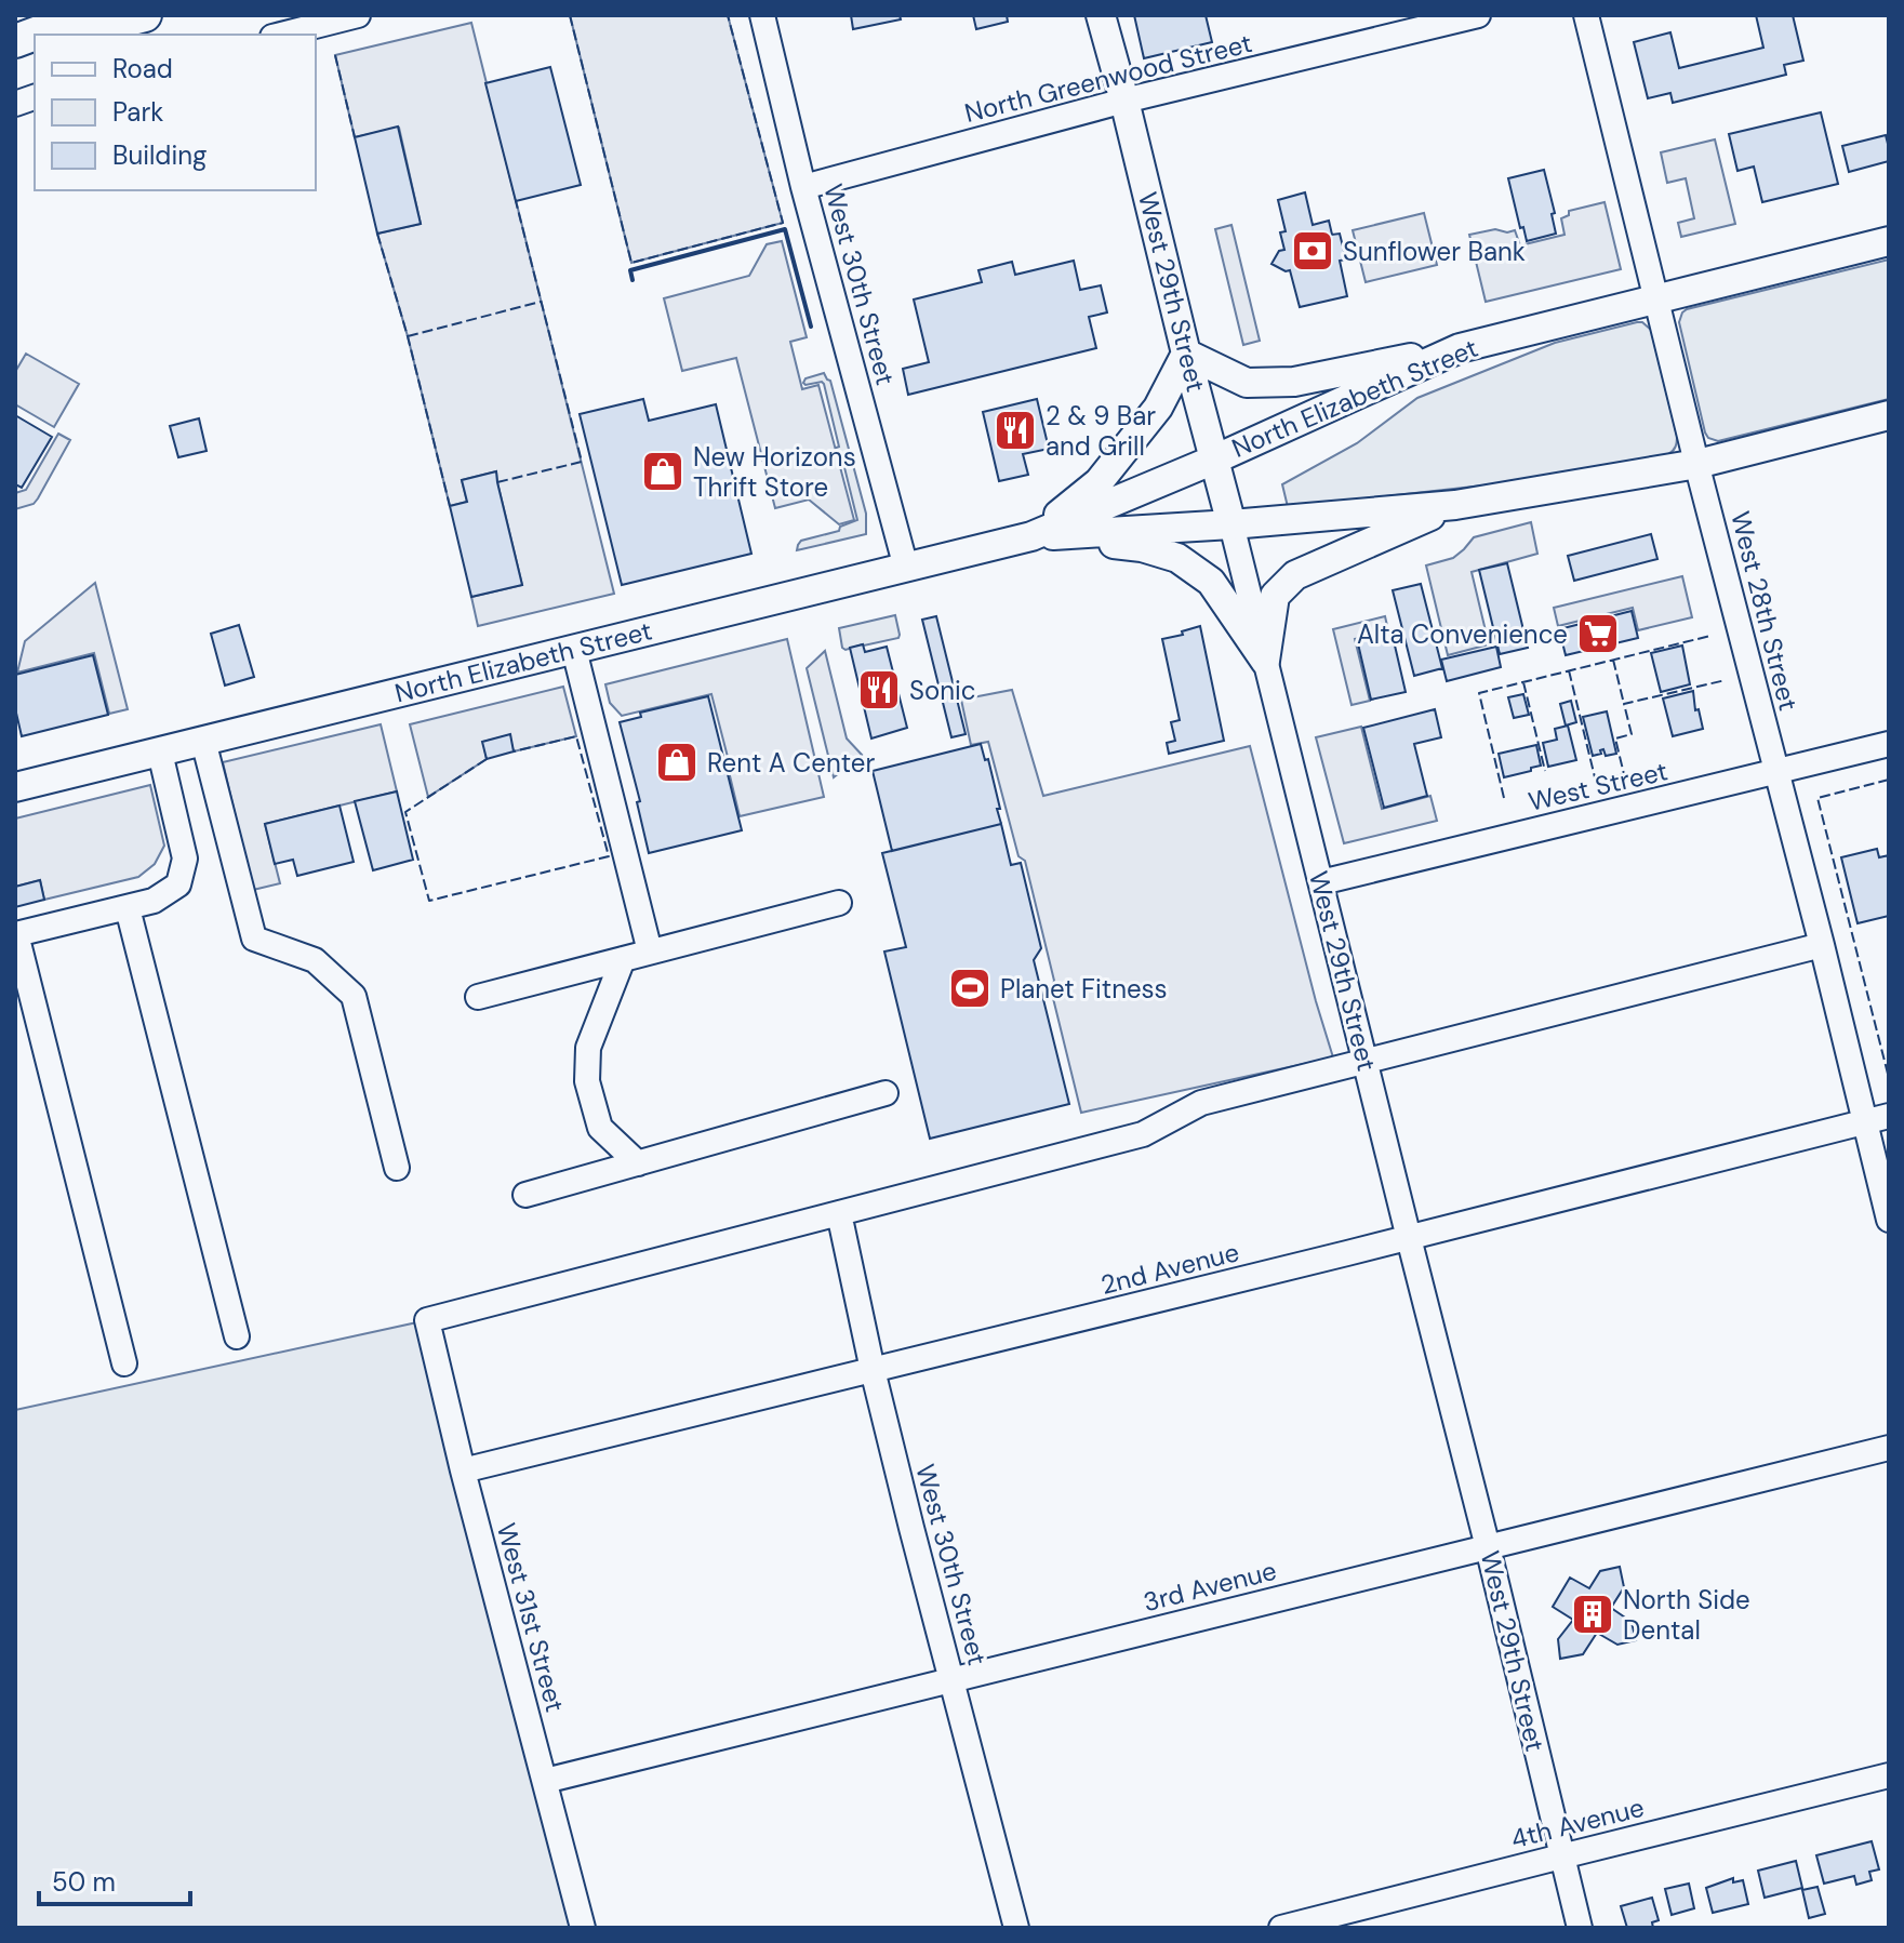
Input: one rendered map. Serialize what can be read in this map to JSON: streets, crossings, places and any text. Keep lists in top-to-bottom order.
{
  "streets": {
    "main road": ["West 29th Street", "North Elizabeth Street"],
    "street": [
      "North Greenwood Street",
      "West 30th Street",
      "West 28th Street",
      "West Street",
      "2nd Avenue",
      "3rd Avenue",
      "West 31st Street",
      "4th Avenue"
    ]
  },
  "crossings": [
    ["North Greenwood Street", "West 30th Street"],
    ["North Greenwood Street", "West 29th Street"],
    ["West 30th Street", "North Elizabeth Street"],
    ["West 30th Street", "2nd Avenue"],
    ["West 30th Street", "3rd Avenue"],
    ["West 30th Street", "West 31st Street"],
    ["West 29th Street", "North Elizabeth Street"],
    ["West 29th Street", "West Street"],
    ["West 29th Street", "2nd Avenue"],
    ["West 29th Street", "3rd Avenue"],
    ["West 29th Street", "4th Avenue"],
    ["North Elizabeth Street", "West 28th Street"],
    ["West 28th Street", "West Street"],
    ["West 28th Street", "2nd Avenue"],
    ["2nd Avenue", "West 31st Street"],
    ["3rd Avenue", "West 31st Street"]
  ],
  "places": {
    "bank": ["Sunflower Bank"],
    "restaurant": ["2 & 9 Bar and Grill", "Sonic"],
    "shop": ["New Horizons Thrift Store", "Rent A Center"],
    "supermarket": ["Alta Convenience"],
    "sports": ["Planet Fitness"],
    "building": ["North Side Dental"]
  },
  "legend": ["Road", "Park", "Building"],
  "scale_bar": "50 m"
}
